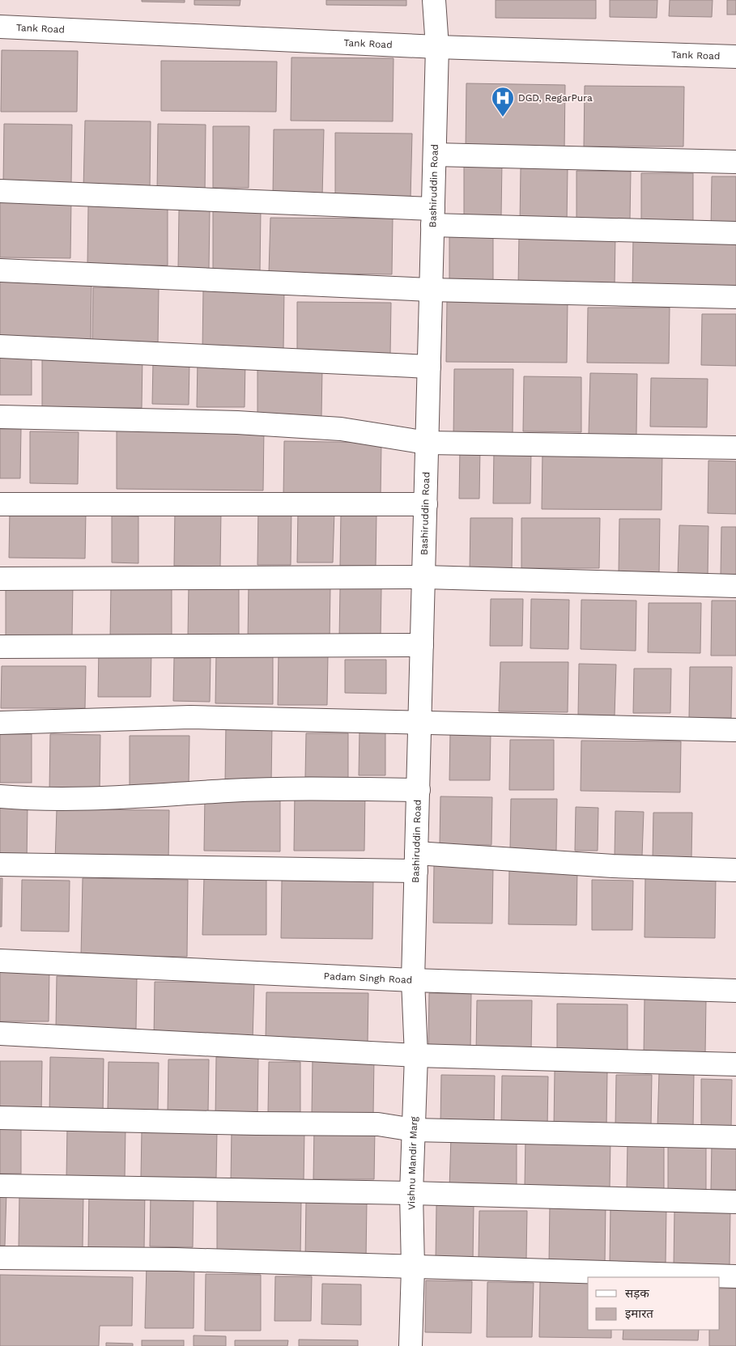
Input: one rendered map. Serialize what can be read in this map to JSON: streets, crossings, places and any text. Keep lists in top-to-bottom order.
{
  "streets": {
    "street": [
      "Tank Road",
      "Bashiruddin Road",
      "Padam Singh Road",
      "Vishnu Mandir Marg"
    ]
  },
  "crossings": [
    ["Tank Road", "Bashiruddin Road"],
    ["Bashiruddin Road", "Padam Singh Road"],
    ["Bashiruddin Road", "Vishnu Mandir Marg"],
    ["Padam Singh Road", "Vishnu Mandir Marg"]
  ],
  "places": {
    "hospital": ["DGD, RegarPura"]
  },
  "legend": ["सड़क", "इमारत"]
}
